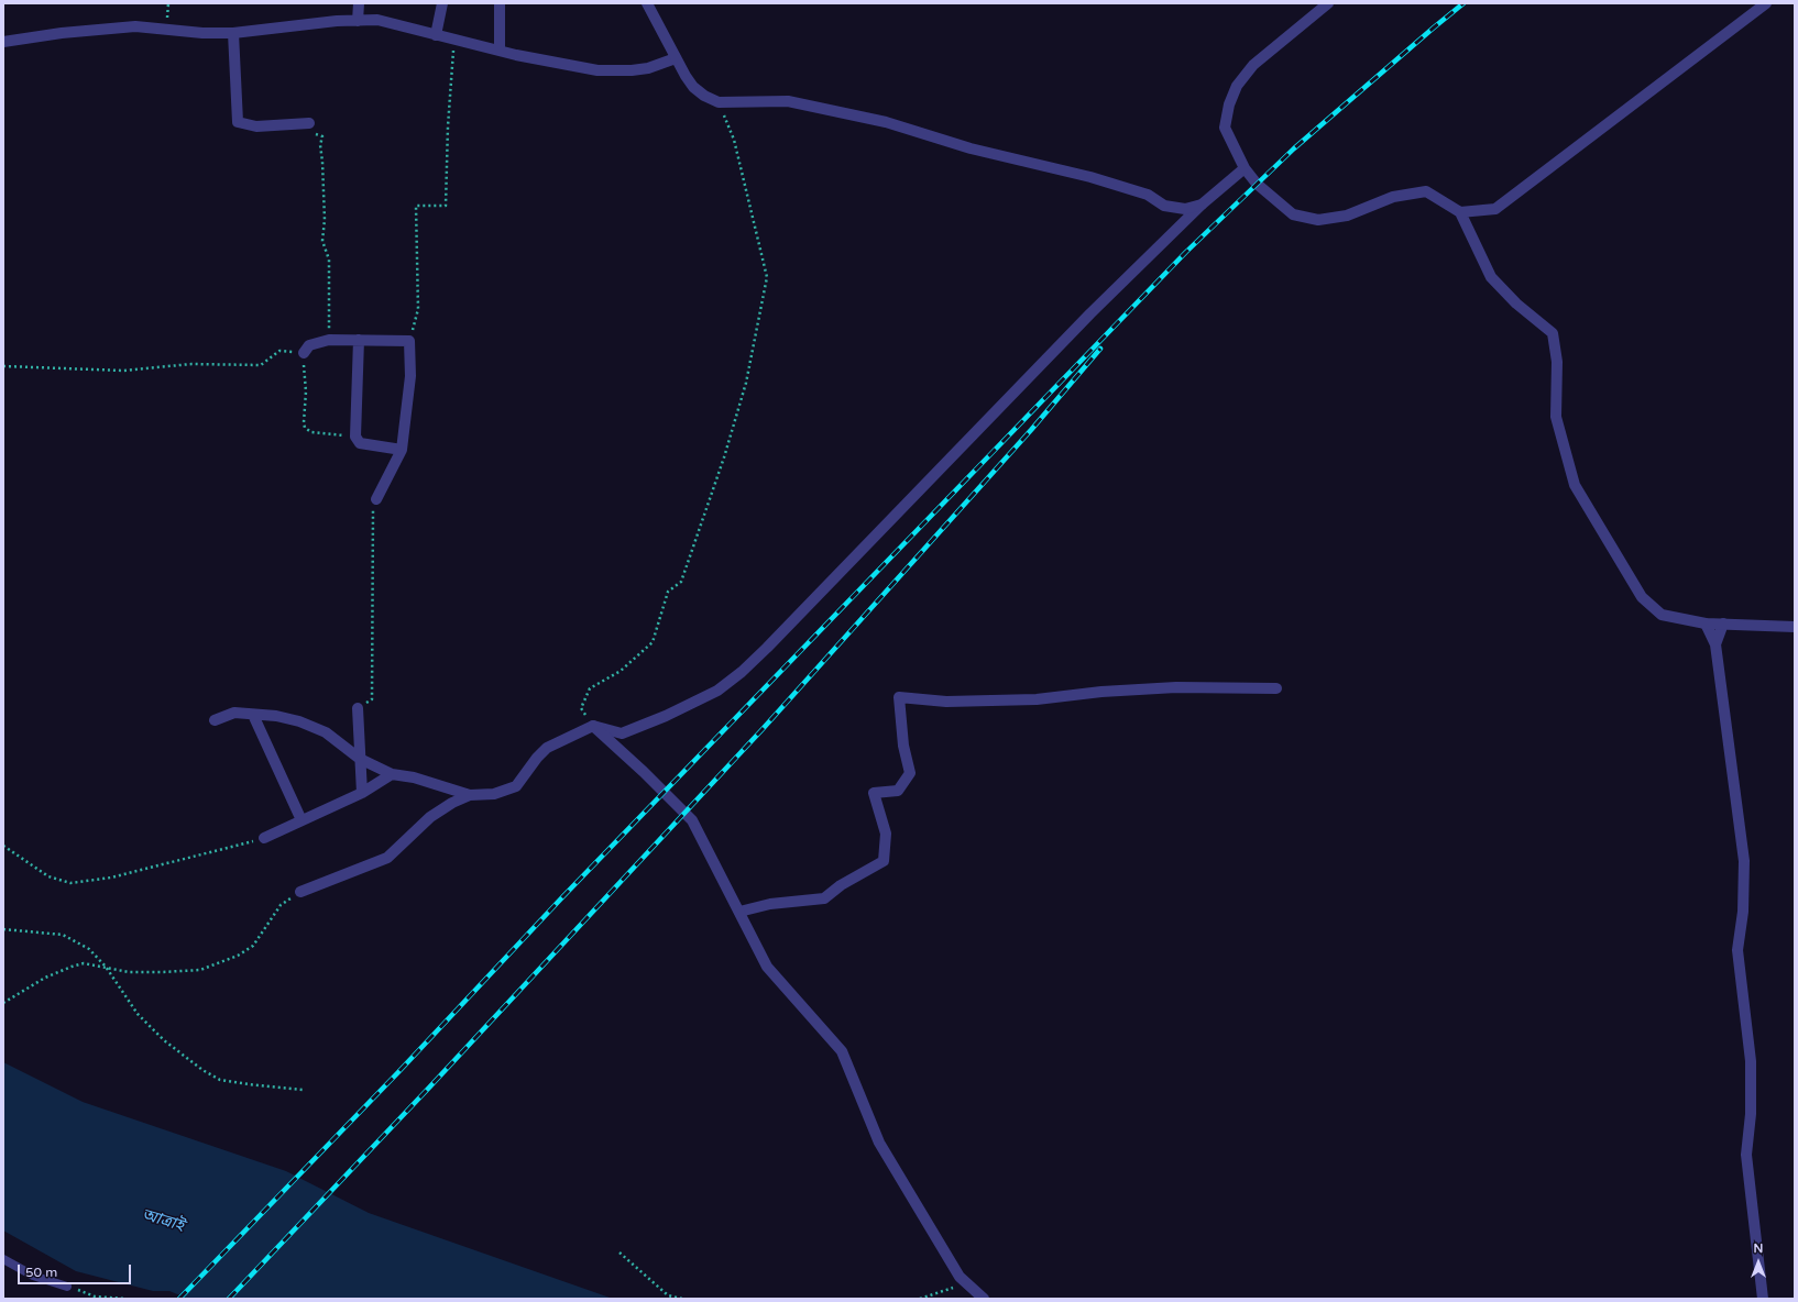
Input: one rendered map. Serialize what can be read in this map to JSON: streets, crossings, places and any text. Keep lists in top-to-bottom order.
{
  "water": ["আত্রাই"],
  "scale_bar": "50 m",
  "north": "top"
}
